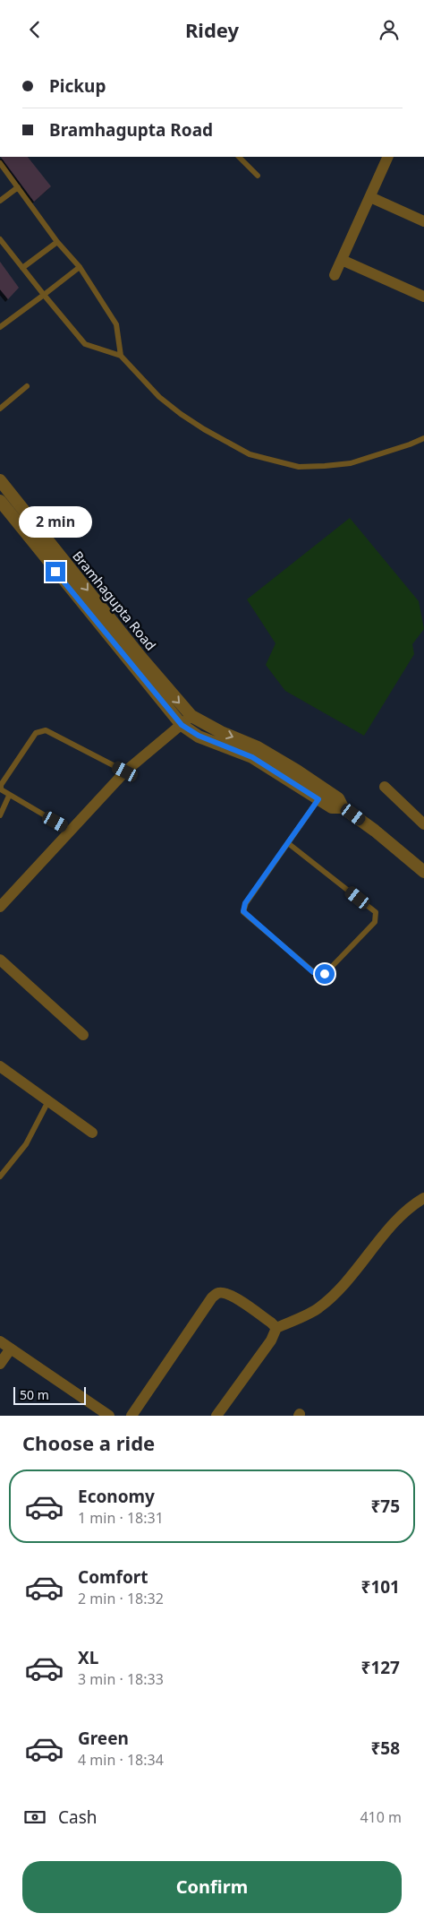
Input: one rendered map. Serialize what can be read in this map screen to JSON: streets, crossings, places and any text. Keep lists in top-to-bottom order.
{
  "streets": {
    "street": ["Bramhagupta Road"]
  },
  "scale_bar": "50 m",
  "page": {
    "header": "Ridey",
    "banner": ["Pickup", "Bramhagupta Road"],
    "bubble": "2 min",
    "scale": "50 m",
    "heading": "Choose a ride",
    "list": [
      {
        "name": "Economy",
        "note": "1 min · 18:31",
        "value": "₹75"
      },
      {
        "name": "Comfort",
        "note": "2 min · 18:32",
        "value": "₹101"
      },
      {
        "name": "XL",
        "note": "3 min · 18:33",
        "value": "₹127"
      },
      {
        "name": "Green",
        "note": "4 min · 18:34",
        "value": "₹58"
      }
    ],
    "pay": ["Cash", "410 m"],
    "buttons": "Confirm"
  }
}
